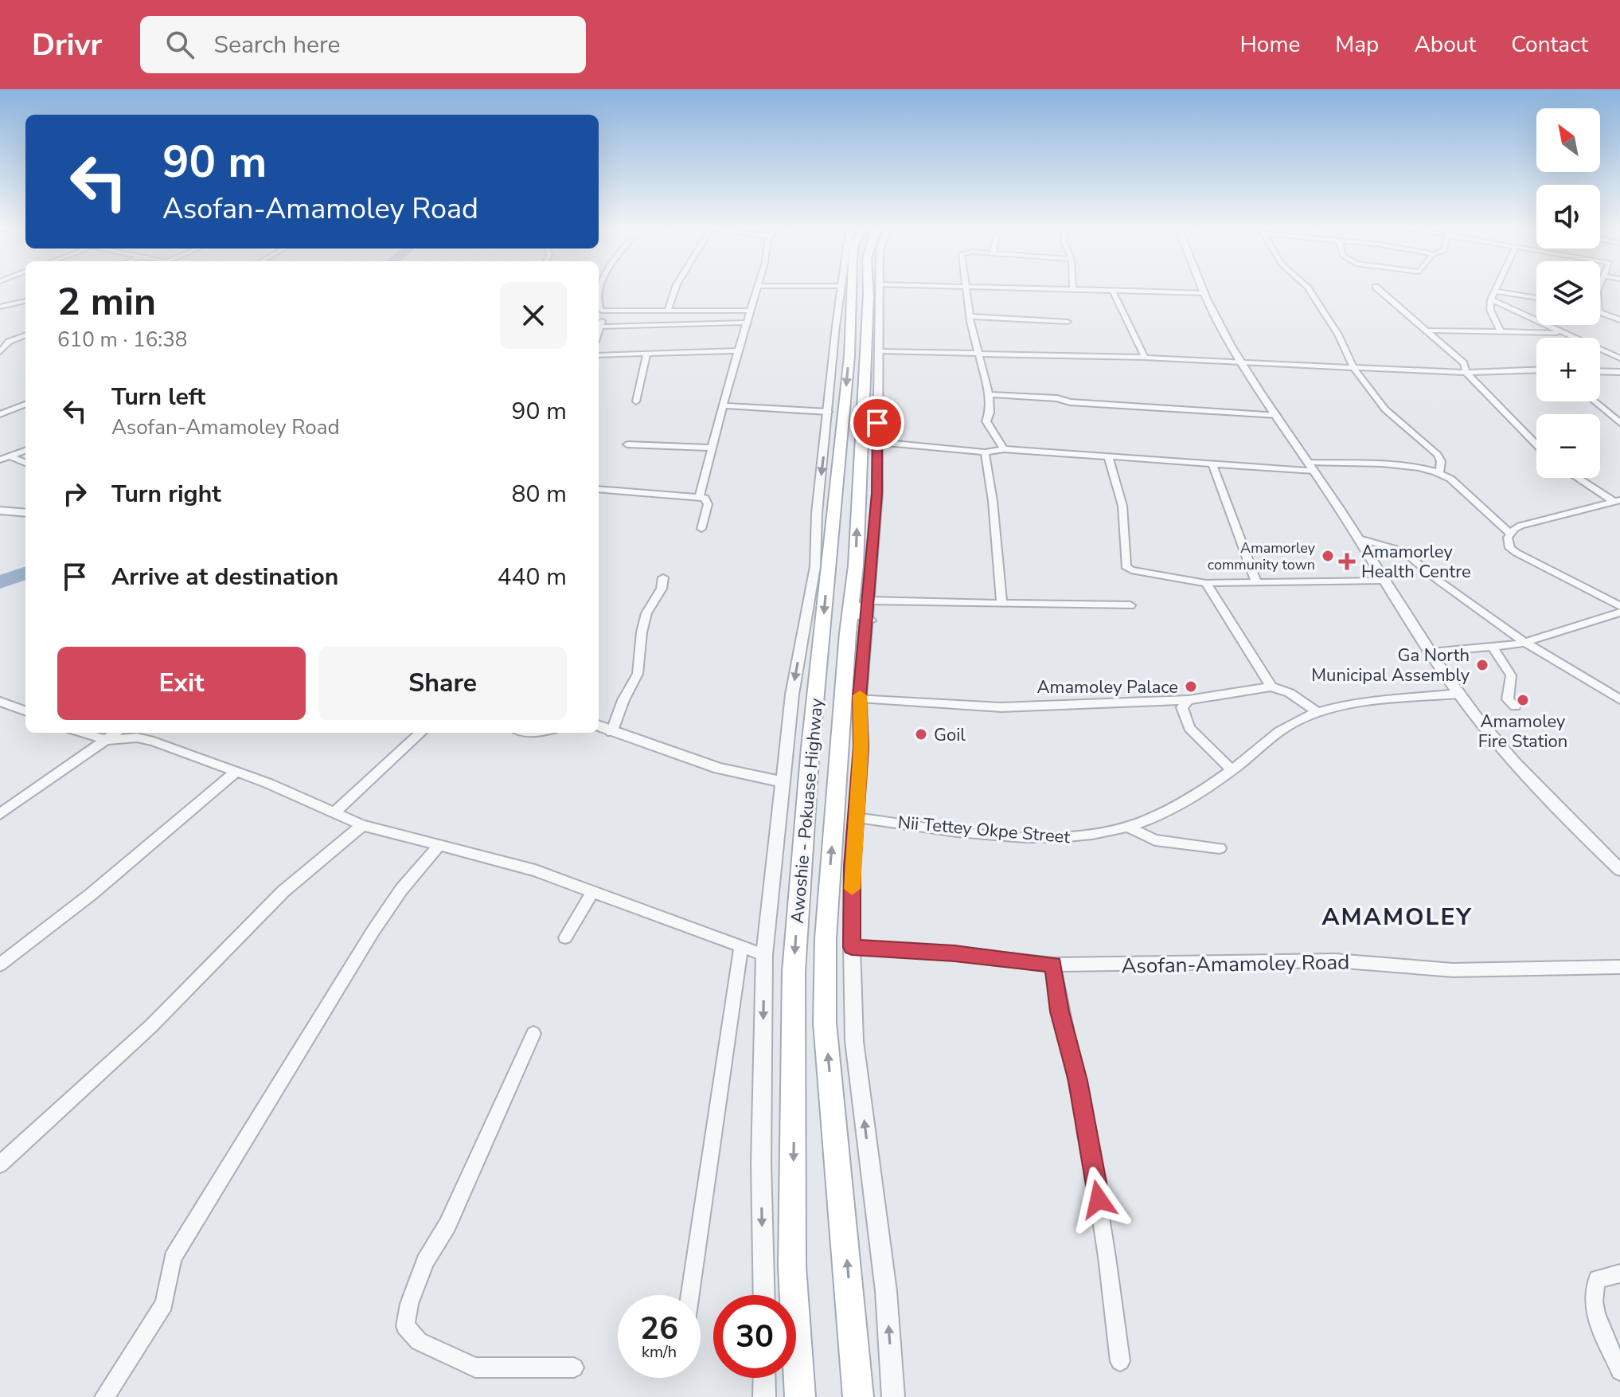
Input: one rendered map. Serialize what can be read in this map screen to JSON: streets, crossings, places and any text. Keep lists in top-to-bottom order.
{
  "streets": {
    "main road": ["Awoshie - Pokuase Highway"],
    "street": ["Nii Tettey Okpe Street", "Asofan-Amamoley Road"]
  },
  "districts": ["AMAMOLEY"],
  "places": {
    "other": [
      "Amamorley community town",
      "Ga North Municipal Assembly",
      "Amamoley Palace",
      "Amamoley Fire Station",
      "Goil"
    ],
    "health": ["Amamorley Health Centre"]
  },
  "north": "top left",
  "page": {
    "header": "Drivr",
    "search": "Search here",
    "nav": [
      "Home",
      "Map",
      "About",
      "Contact"
    ],
    "map_buttons": ["+", "−"],
    "turn": ["90 m", "Asofan-Amamoley Road"],
    "heading": ["2 min", "610 m · 16:38"],
    "list": [
      {
        "name": "Turn left",
        "note": "Asofan-Amamoley Road",
        "value": "90 m"
      },
      {
        "name": "Turn right",
        "value": "80 m"
      },
      {
        "name": "Arrive at destination",
        "value": "440 m"
      }
    ],
    "buttons": ["Exit", "Share"],
    "speed": "26 km/h",
    "limit": "30"
  }
}
